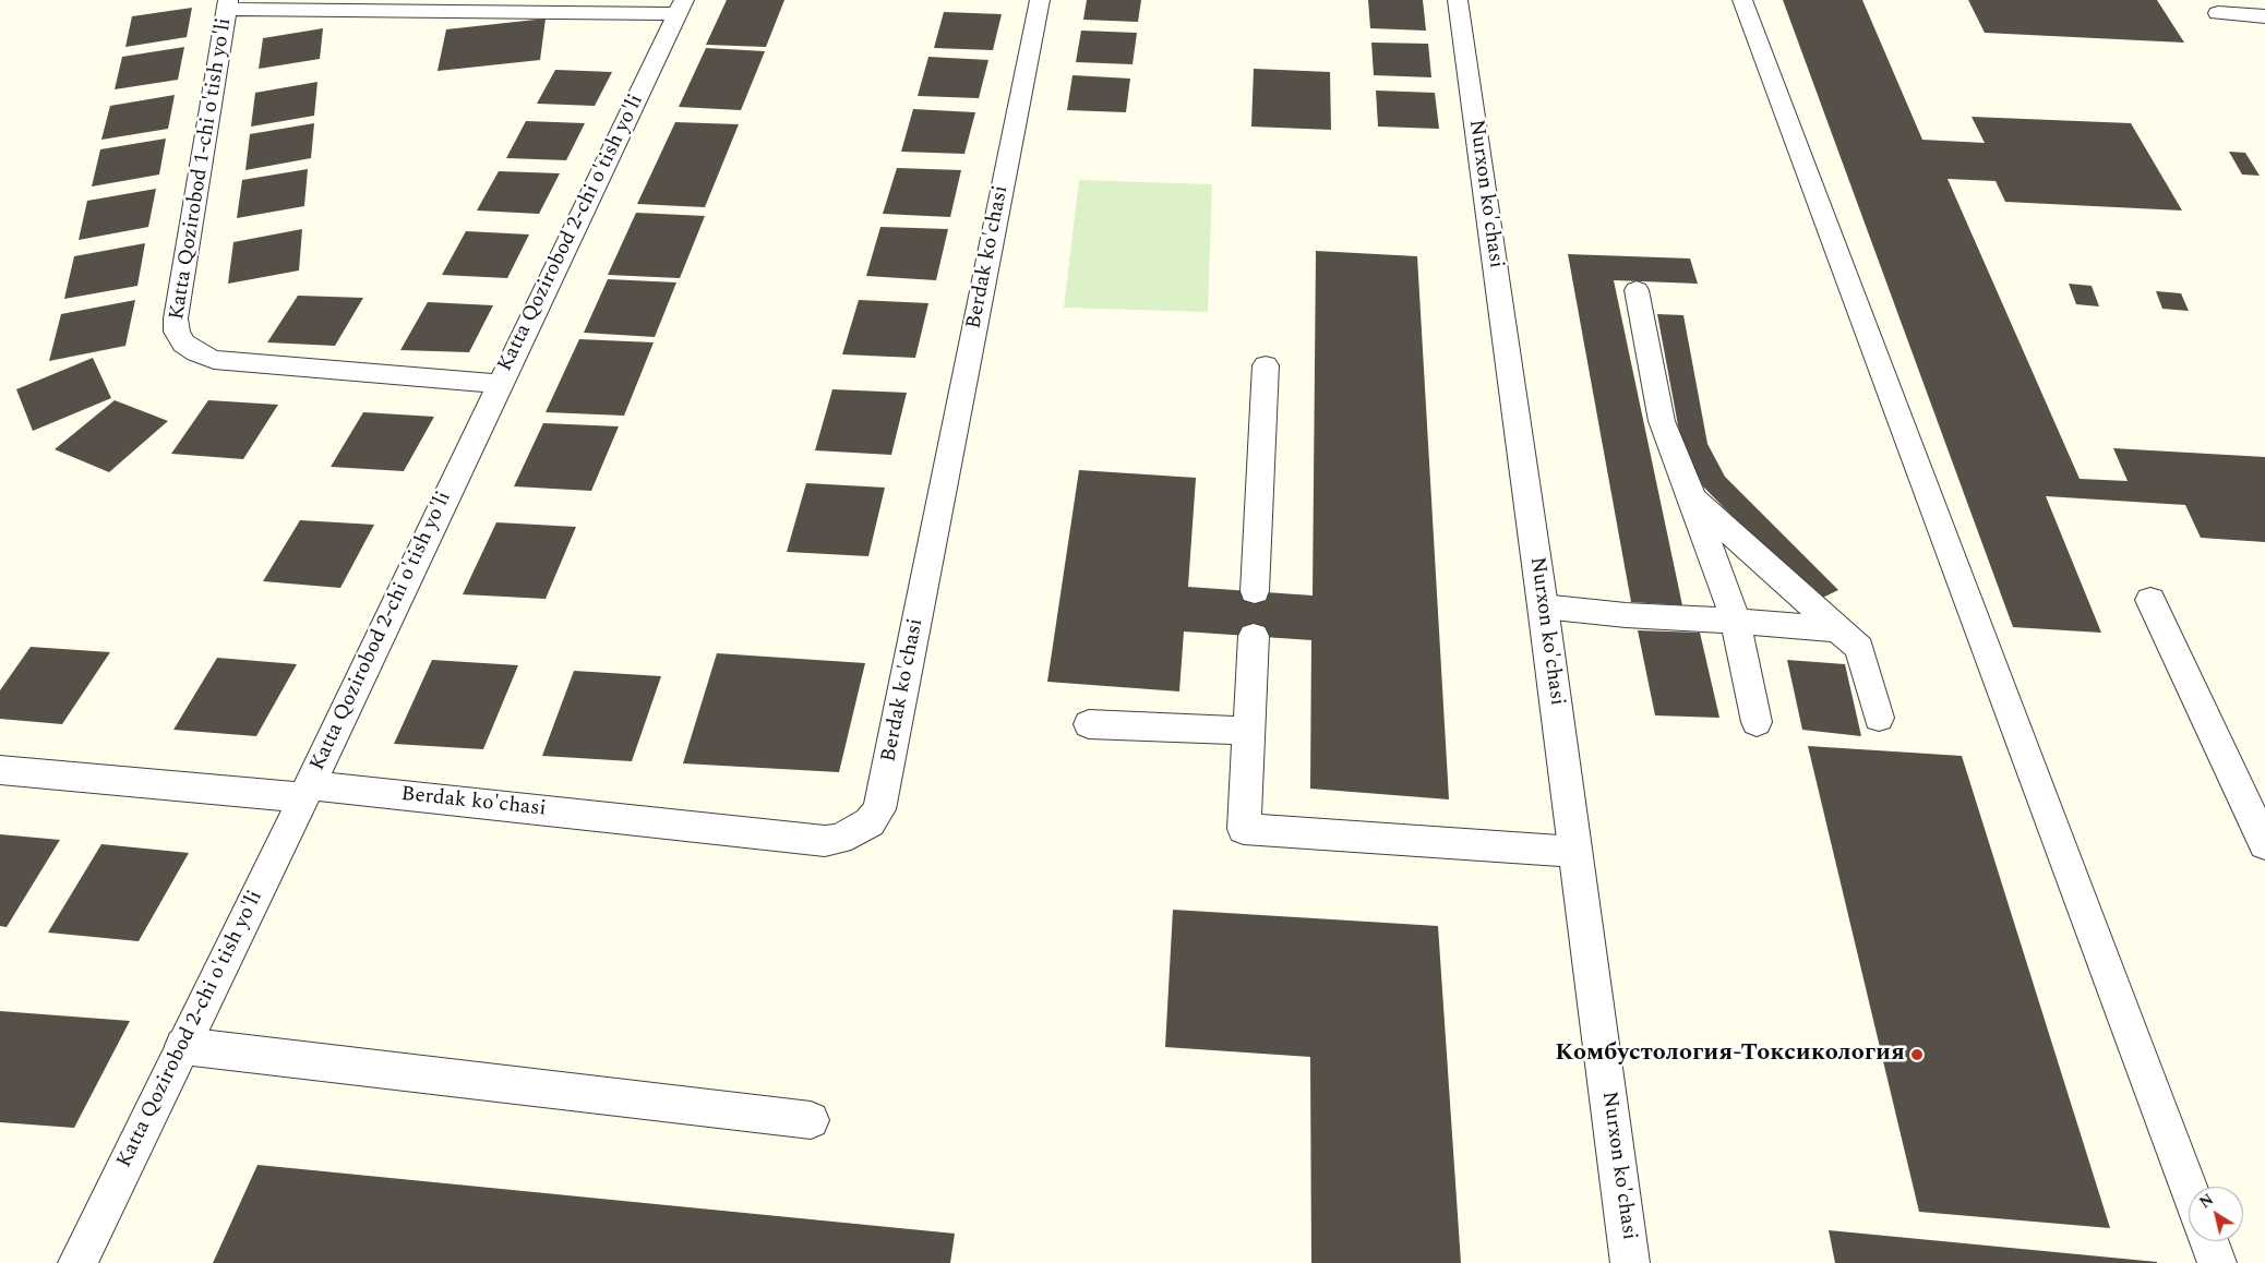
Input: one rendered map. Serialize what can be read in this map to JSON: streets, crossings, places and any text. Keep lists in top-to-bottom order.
{
  "streets": {
    "street": [
      "Katta Qozirobod 1-chi o'tish yo'li",
      "Nurxon ko'chasi",
      "Katta Qozirobod 2-chi o'tish yo'li",
      "Berdak ko'chasi"
    ]
  },
  "crossings": [
    ["Katta Qozirobod 1-chi o'tish yo'li", "Katta Qozirobod 2-chi o'tish yo'li"],
    ["Katta Qozirobod 2-chi o'tish yo'li", "Berdak ko'chasi"]
  ],
  "places": ["Комбустология-Токсикология"],
  "north": "top left"
}
